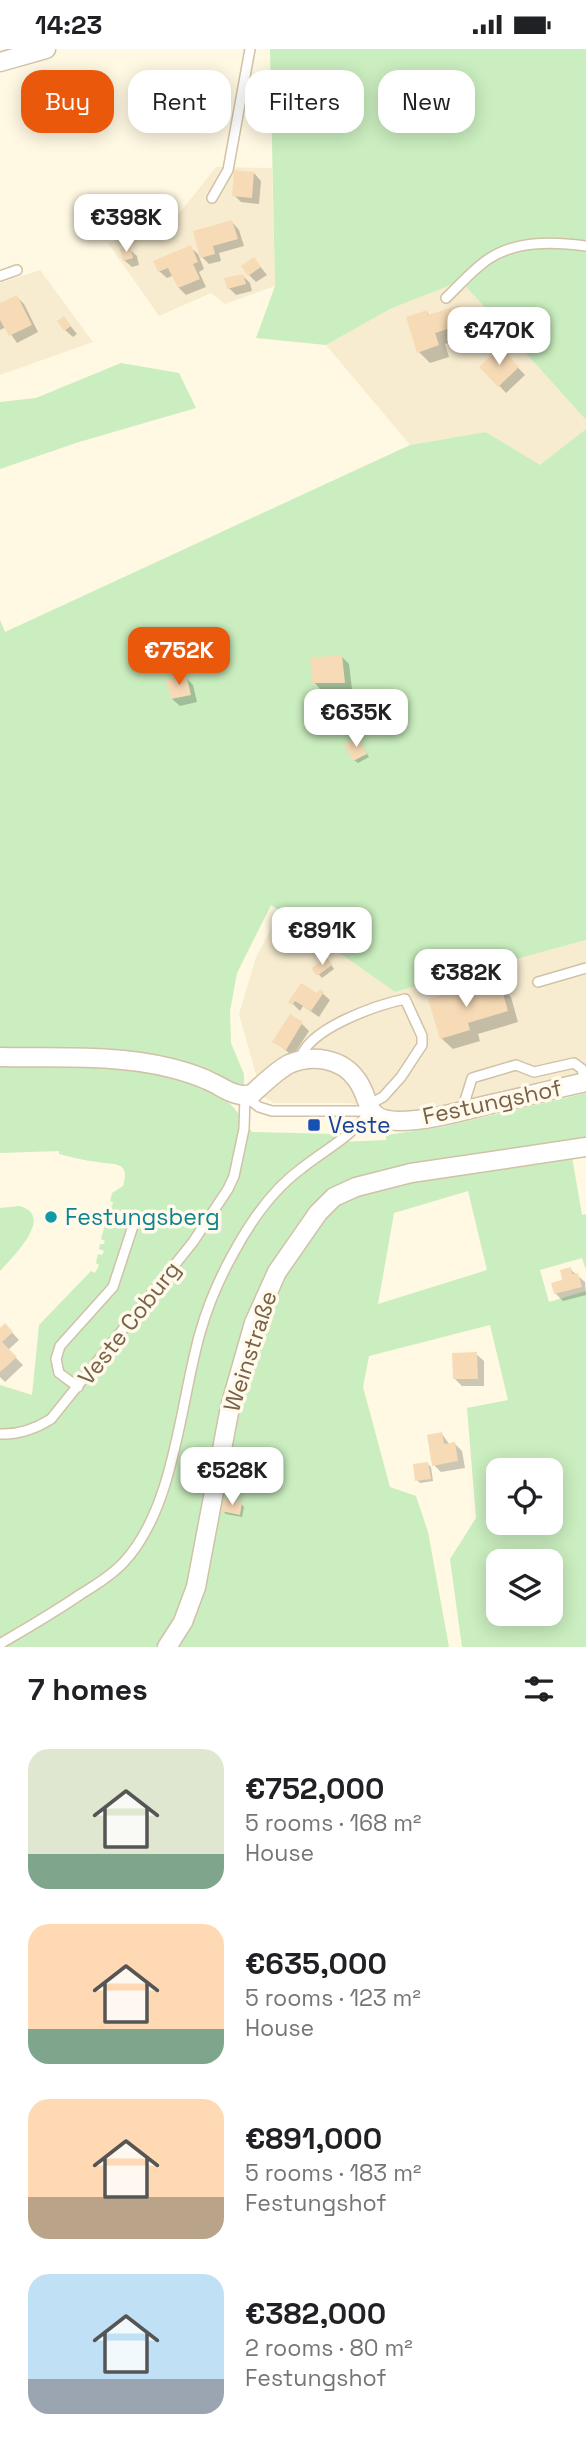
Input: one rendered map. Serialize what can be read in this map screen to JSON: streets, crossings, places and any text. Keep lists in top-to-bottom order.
{
  "streets": {
    "street": ["Festungshof", "Weinstraße"],
    "lane": ["Veste Coburg"]
  },
  "places": {
    "transit": ["Veste"],
    "other": ["Festungsberg"]
  },
  "page": {
    "status": "14:23",
    "chip": [
      "Buy",
      "Rent",
      "Filters",
      "New"
    ],
    "price": [
      "€398K",
      "€470K",
      "€752K",
      "€635K",
      "€891K",
      "€382K",
      "€528K"
    ],
    "heading": "7 homes",
    "list": [
      {
        "name": "€752,000",
        "note": "5 rooms · 168 m² · House"
      },
      {
        "name": "€635,000",
        "note": "5 rooms · 123 m² · House"
      },
      {
        "name": "€891,000",
        "note": "5 rooms · 183 m² · Festungshof"
      },
      {
        "name": "€382,000",
        "note": "2 rooms · 80 m² · Festungshof"
      }
    ]
  }
}
